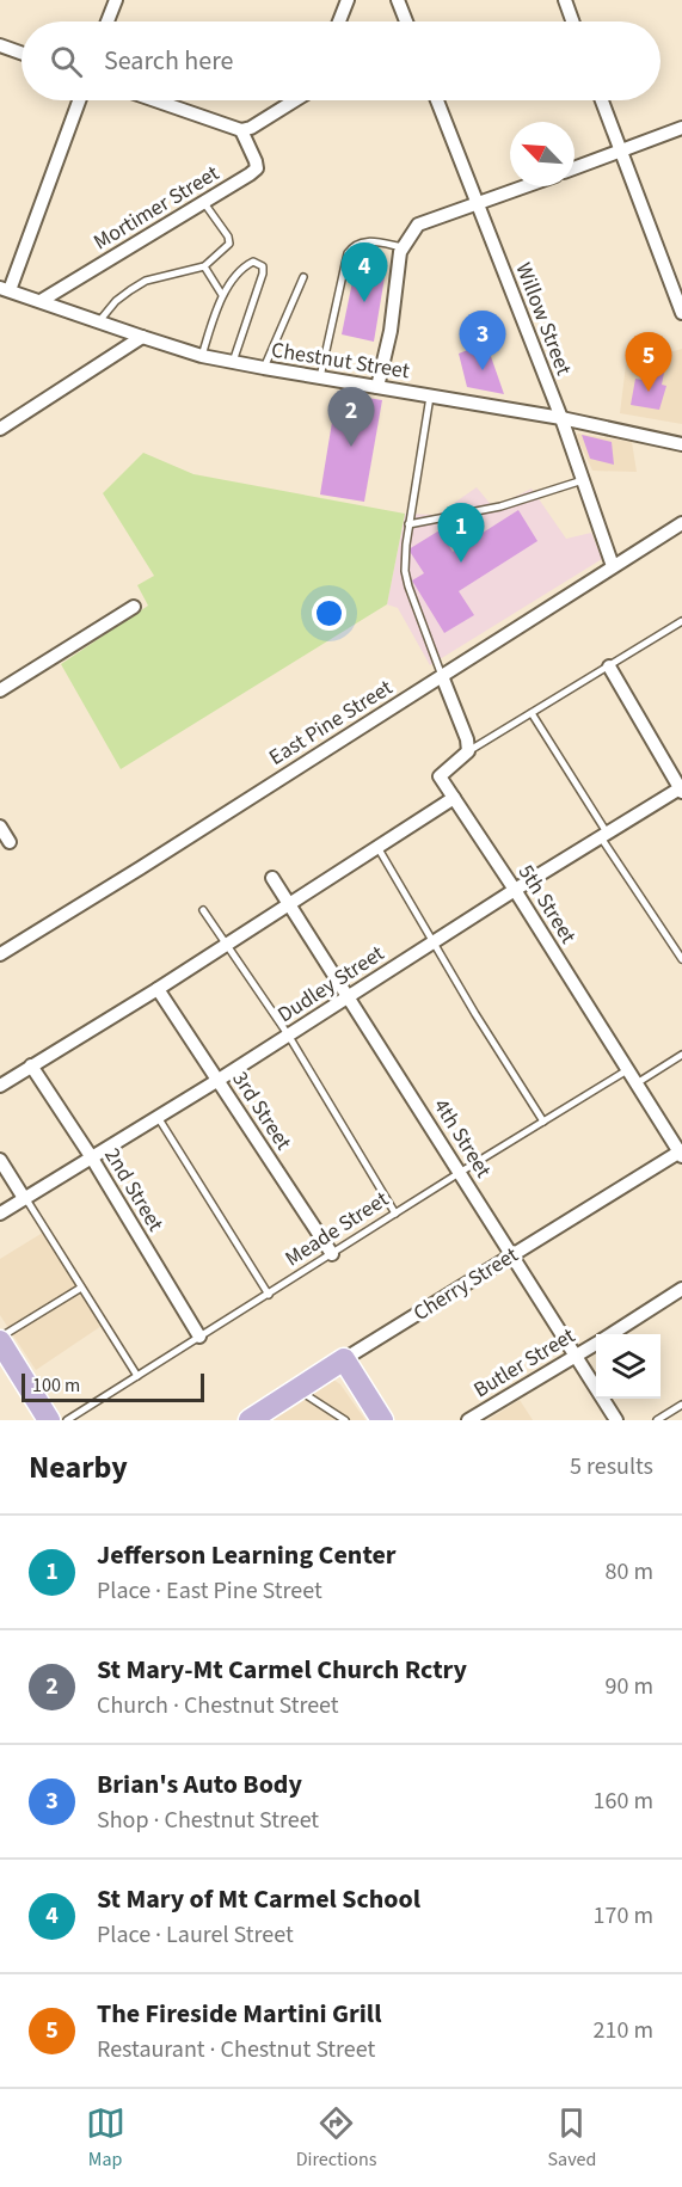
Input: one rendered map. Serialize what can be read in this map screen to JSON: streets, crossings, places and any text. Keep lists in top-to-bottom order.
{
  "streets": {
    "main road": ["Cherry Street"],
    "street": [
      "Mortimer Street",
      "Willow Street",
      "Chestnut Street",
      "East Pine Street",
      "5th Street",
      "Dudley Street",
      "3rd Street",
      "4th Street",
      "2nd Street",
      "Butler Street"
    ],
    "lane": ["Meade Street"]
  },
  "crossings": [
    ["Mortimer Street", "Chestnut Street"],
    ["Willow Street", "Chestnut Street"],
    ["Willow Street", "East Pine Street"],
    ["5th Street", "Dudley Street"],
    ["5th Street", "Meade Street"],
    ["5th Street", "Cherry Street"],
    ["Dudley Street", "3rd Street"],
    ["Dudley Street", "4th Street"],
    ["Dudley Street", "2nd Street"],
    ["3rd Street", "Meade Street"],
    ["4th Street", "Meade Street"],
    ["4th Street", "Cherry Street"],
    ["4th Street", "Butler Street"],
    ["2nd Street", "Meade Street"]
  ],
  "scale_bar": "100 m",
  "north": "top left",
  "page": {
    "search": "Search here",
    "pins": [
      "4",
      "3",
      "5",
      "2",
      "1"
    ],
    "scale": "100 m",
    "heading": ["Nearby", "5 results"],
    "list": [
      {
        "mark": "1",
        "name": "Jefferson Learning Center",
        "note": "Place · East Pine Street",
        "value": "80 m"
      },
      {
        "mark": "2",
        "name": "St Mary-Mt Carmel Church Rctry",
        "note": "Church · Chestnut Street",
        "value": "90 m"
      },
      {
        "mark": "3",
        "name": "Brian's Auto Body",
        "note": "Shop · Chestnut Street",
        "value": "160 m"
      },
      {
        "mark": "4",
        "name": "St Mary of Mt Carmel School",
        "note": "Place · Laurel Street",
        "value": "170 m"
      },
      {
        "mark": "5",
        "name": "The Fireside Martini Grill",
        "note": "Restaurant · Chestnut Street",
        "value": "210 m"
      }
    ],
    "nav": ["Map", "Directions", "Saved"]
  }
}
